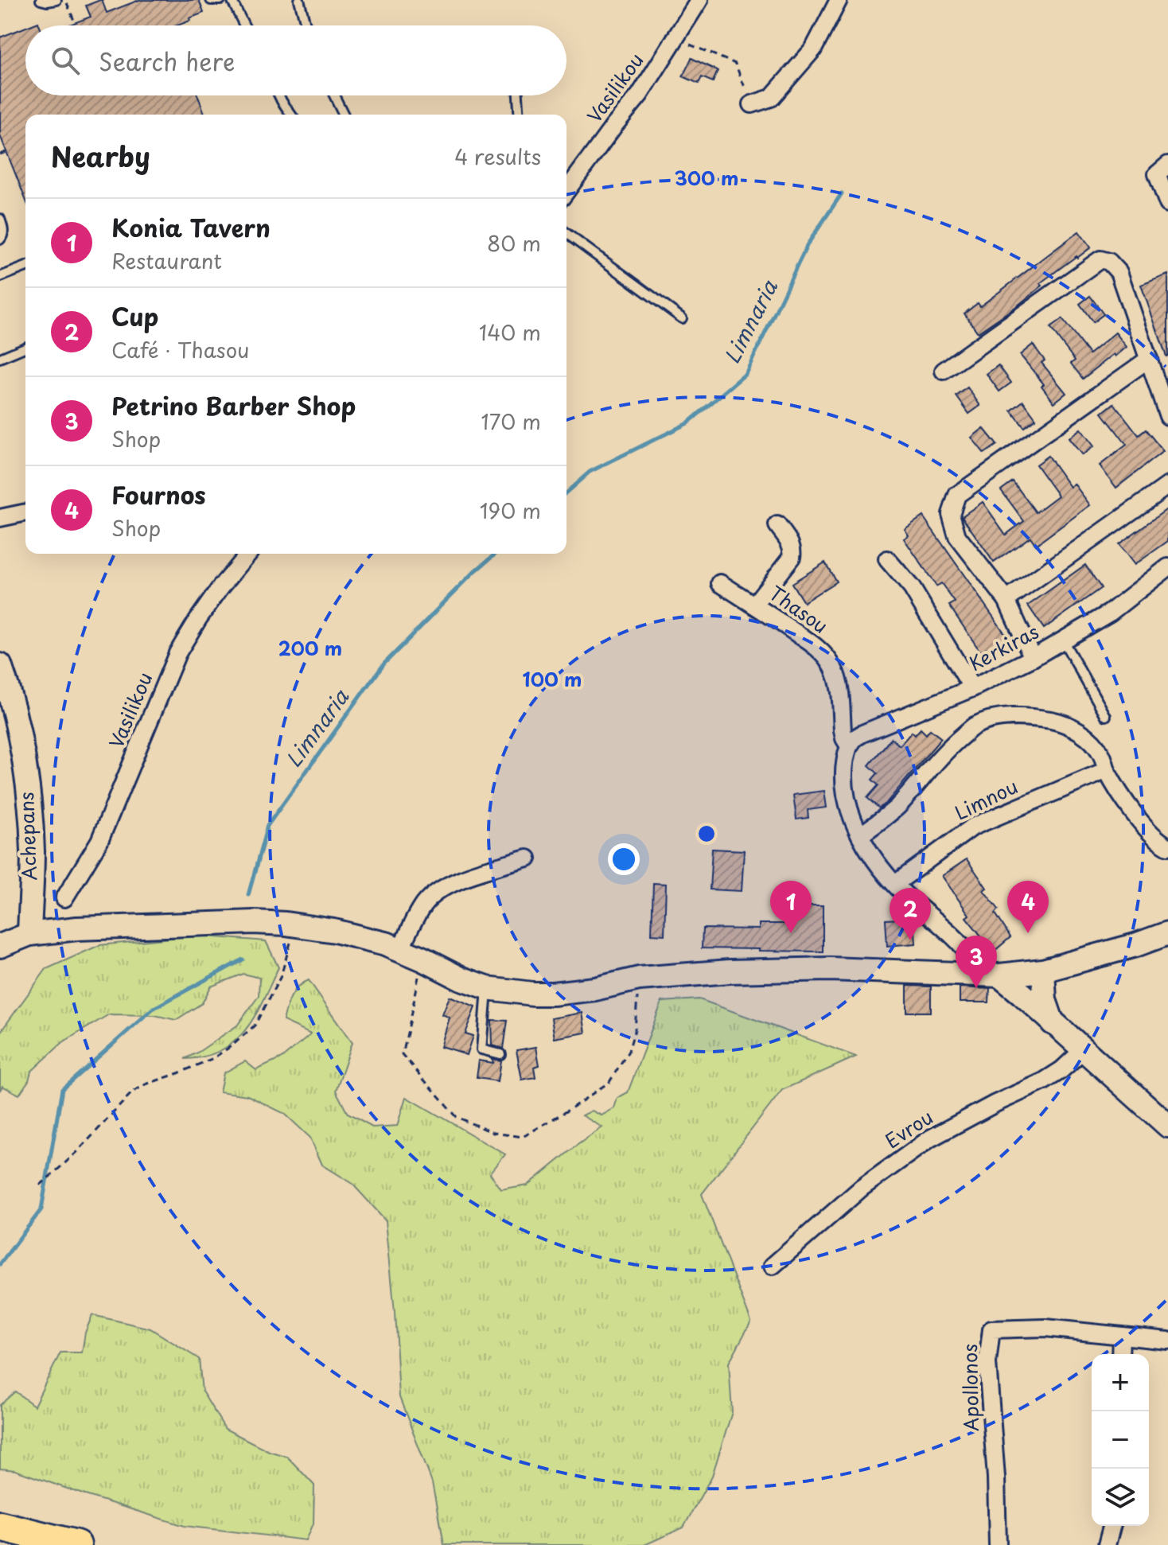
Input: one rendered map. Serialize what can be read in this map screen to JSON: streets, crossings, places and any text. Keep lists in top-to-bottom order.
{
  "streets": {
    "main road": ["Achepans"],
    "street": [
      "Vasilikou",
      "Thasou",
      "Kerkiras",
      "Limnou",
      "Evrou",
      "Apollonos"
    ]
  },
  "crossings": [
    ["Thasou", "Kerkiras"],
    ["Thasou", "Limnou"]
  ],
  "water": ["Limnaria"],
  "page": {
    "search": "Search here",
    "heading": ["Nearby", "4 results"],
    "list": [
      {
        "mark": "1",
        "name": "Konia Tavern",
        "note": "Restaurant",
        "value": "80 m"
      },
      {
        "mark": "2",
        "name": "Cup",
        "note": "Café · Thasou",
        "value": "140 m"
      },
      {
        "mark": "3",
        "name": "Petrino Barber Shop",
        "note": "Shop",
        "value": "170 m"
      },
      {
        "mark": "4",
        "name": "Fournos",
        "note": "Shop",
        "value": "190 m"
      }
    ],
    "pins": [
      "1",
      "4",
      "2",
      "3"
    ],
    "map_buttons": ["+", "−"]
  },
  "rings": ["300 m", "200 m", "100 m"]
}
